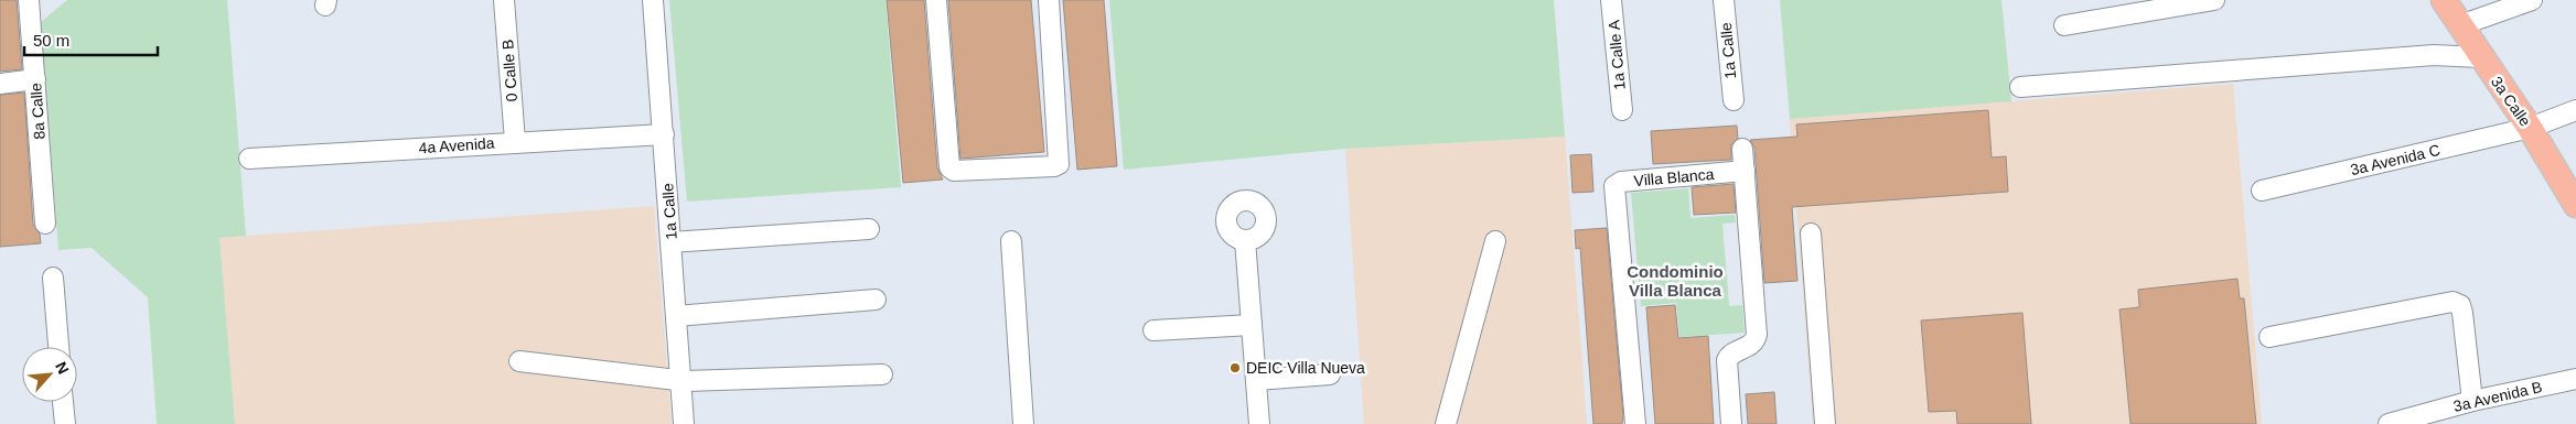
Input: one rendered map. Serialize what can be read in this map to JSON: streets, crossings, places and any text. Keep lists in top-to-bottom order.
{
  "streets": {
    "main road": ["3a Calle"],
    "street": [
      "1a Calle",
      "1a Calle A",
      "0 Calle B",
      "8a Calle",
      "4a Avenida",
      "3a Avenida C",
      "Villa Blanca",
      "3a Avenida B"
    ]
  },
  "crossings": [
    ["1a Calle", "4a Avenida"],
    ["0 Calle B", "4a Avenida"],
    ["3a Calle", "3a Avenida C"]
  ],
  "districts": ["Condominio Villa Blanca"],
  "places": ["DEIC Villa Nueva"],
  "scale_bar": "50 m",
  "north": "top right"
}
